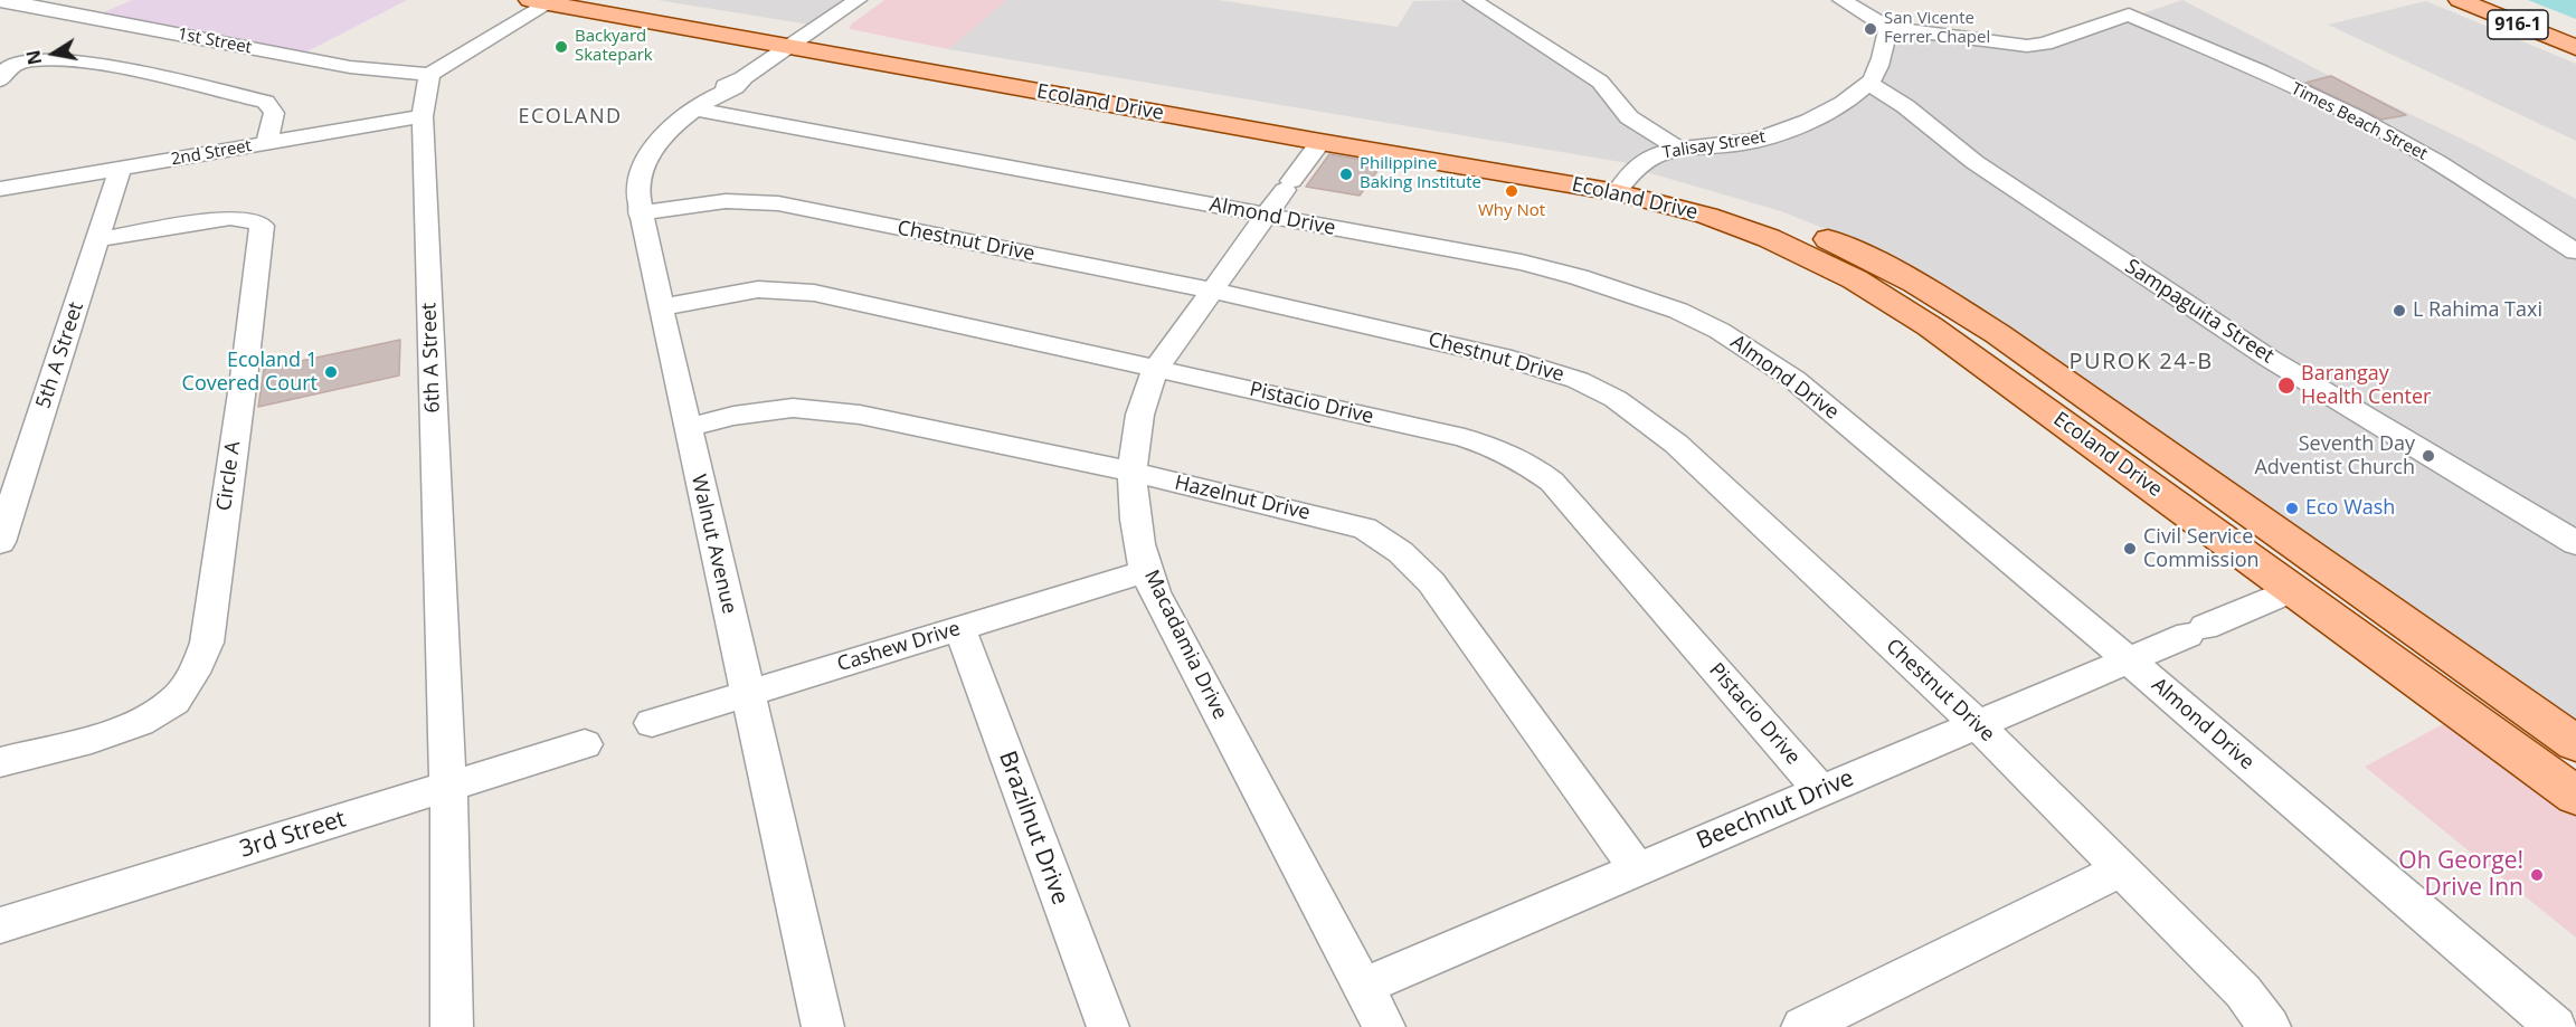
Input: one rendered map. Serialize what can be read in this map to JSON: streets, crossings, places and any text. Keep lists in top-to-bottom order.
{
  "streets": {
    "main road": ["916-1", "Ecoland Drive"],
    "street": [
      "1st Street",
      "Times Beach Street",
      "Talisay Street",
      "2nd Street",
      "Almond Drive",
      "Chestnut Drive",
      "Sampaguita Street",
      "5th A Street",
      "6th A Street",
      "Pistacio Drive",
      "Circle A",
      "Hazelnut Drive",
      "Walnut Avenue",
      "Macadamia Drive",
      "Cashew Drive",
      "Beechnut Drive",
      "Brazilnut Drive",
      "3rd Street"
    ]
  },
  "crossings": [
    ["1st Street", "6th A Street"],
    ["Ecoland Drive", "Talisay Street"],
    ["Ecoland Drive", "Walnut Avenue"],
    ["Ecoland Drive", "Macadamia Drive"],
    ["Ecoland Drive", "Beechnut Drive"],
    ["Talisay Street", "Sampaguita Street"],
    ["2nd Street", "5th A Street"],
    ["2nd Street", "6th A Street"],
    ["Almond Drive", "Walnut Avenue"],
    ["Almond Drive", "Macadamia Drive"],
    ["Almond Drive", "Beechnut Drive"],
    ["Chestnut Drive", "Walnut Avenue"],
    ["Chestnut Drive", "Macadamia Drive"],
    ["Chestnut Drive", "Beechnut Drive"],
    ["5th A Street", "Circle A"],
    ["6th A Street", "3rd Street"],
    ["Pistacio Drive", "Walnut Avenue"],
    ["Pistacio Drive", "Macadamia Drive"],
    ["Pistacio Drive", "Beechnut Drive"],
    ["Hazelnut Drive", "Walnut Avenue"],
    ["Hazelnut Drive", "Macadamia Drive"],
    ["Hazelnut Drive", "Beechnut Drive"],
    ["Walnut Avenue", "Cashew Drive"],
    ["Macadamia Drive", "Cashew Drive"],
    ["Macadamia Drive", "Beechnut Drive"],
    ["Cashew Drive", "Brazilnut Drive"]
  ],
  "districts": ["ECOLAND", "PUROK 24-B"],
  "places": [
    "San Vicente Ferrer Chapel",
    "Backyard Skatepark",
    "Philippine Baking Institute",
    "Why Not",
    "L Rahima Taxi",
    "Ecoland 1 Covered Court",
    "Barangay Health Center",
    "Seventh Day Adventist Church",
    "Eco Wash",
    "Civil Service Commission",
    "Oh George! Drive Inn"
  ],
  "north": "left"
}
